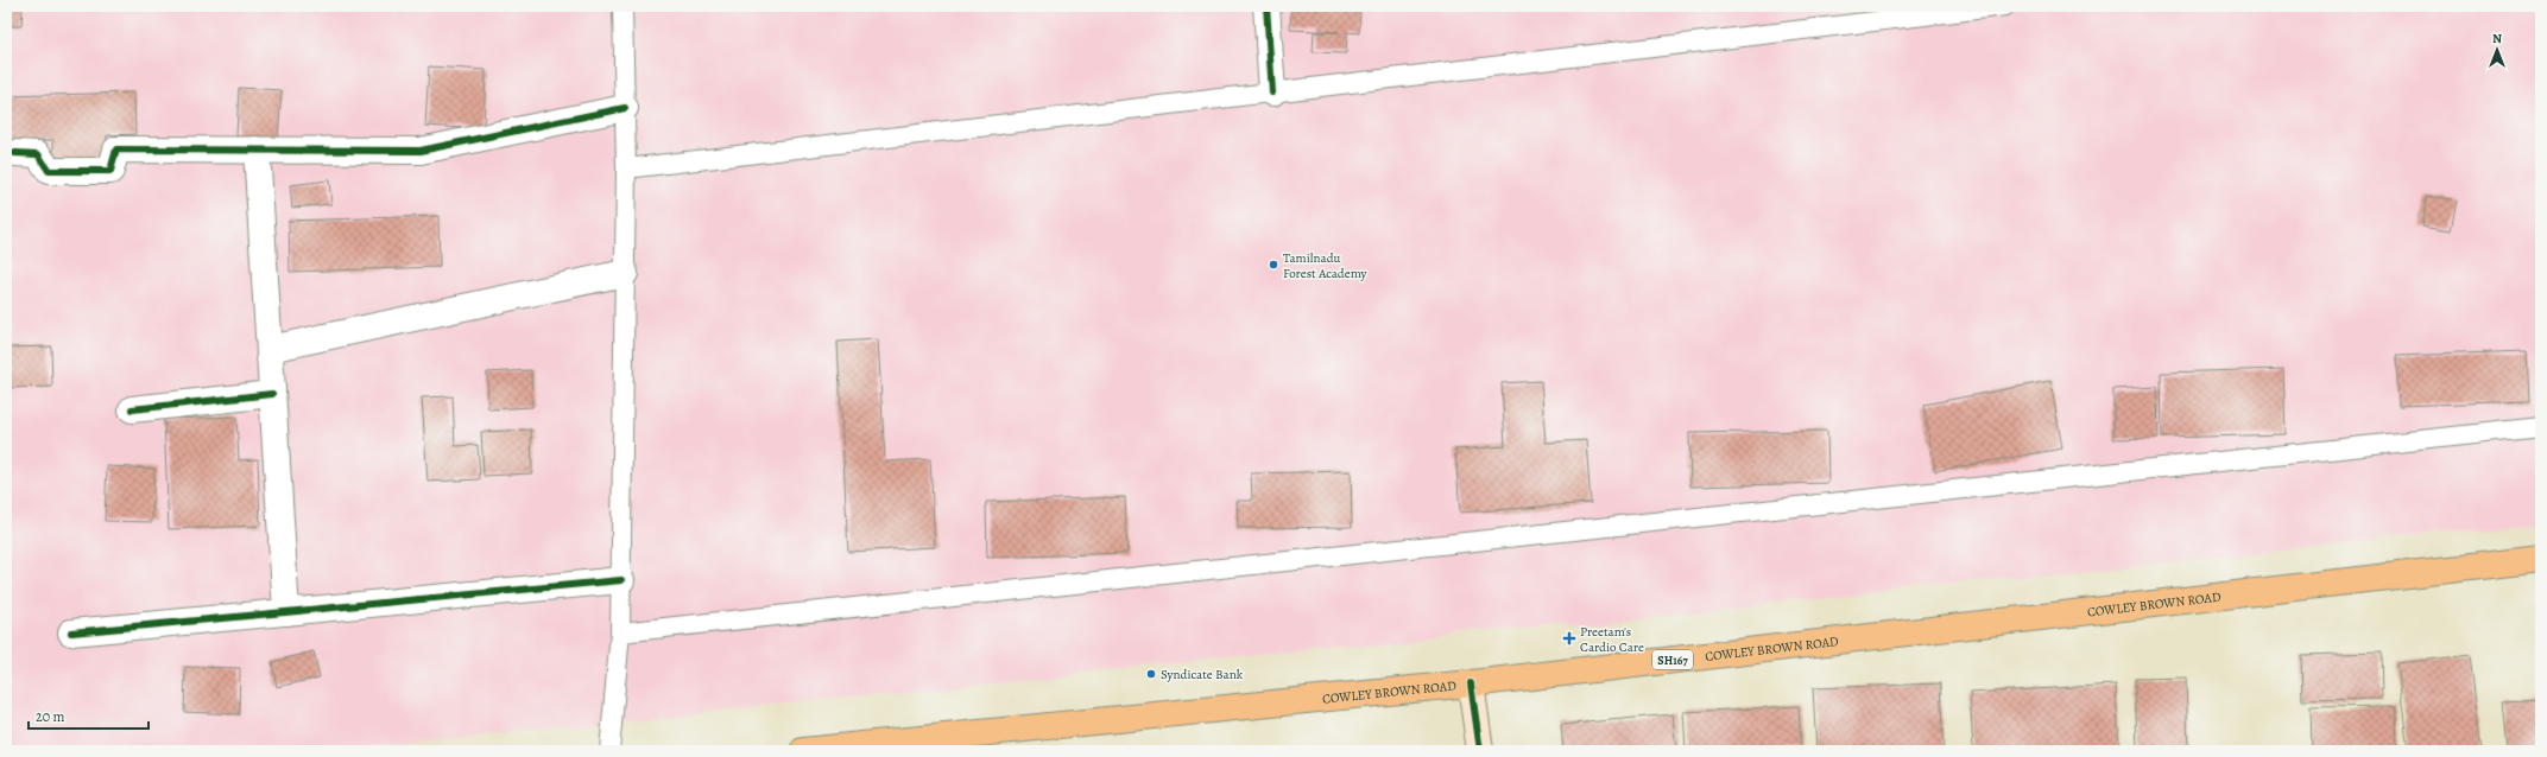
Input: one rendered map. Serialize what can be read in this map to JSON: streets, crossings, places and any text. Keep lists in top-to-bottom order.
{
  "streets": {
    "main road": ["COWLEY BROWN ROAD", "SH167"]
  },
  "places": {
    "other": ["Tamilnadu Forest Academy", "Syndicate Bank"],
    "health": ["Preetam's Cardio Care"]
  },
  "scale_bar": "20 m",
  "north": "top"
}
